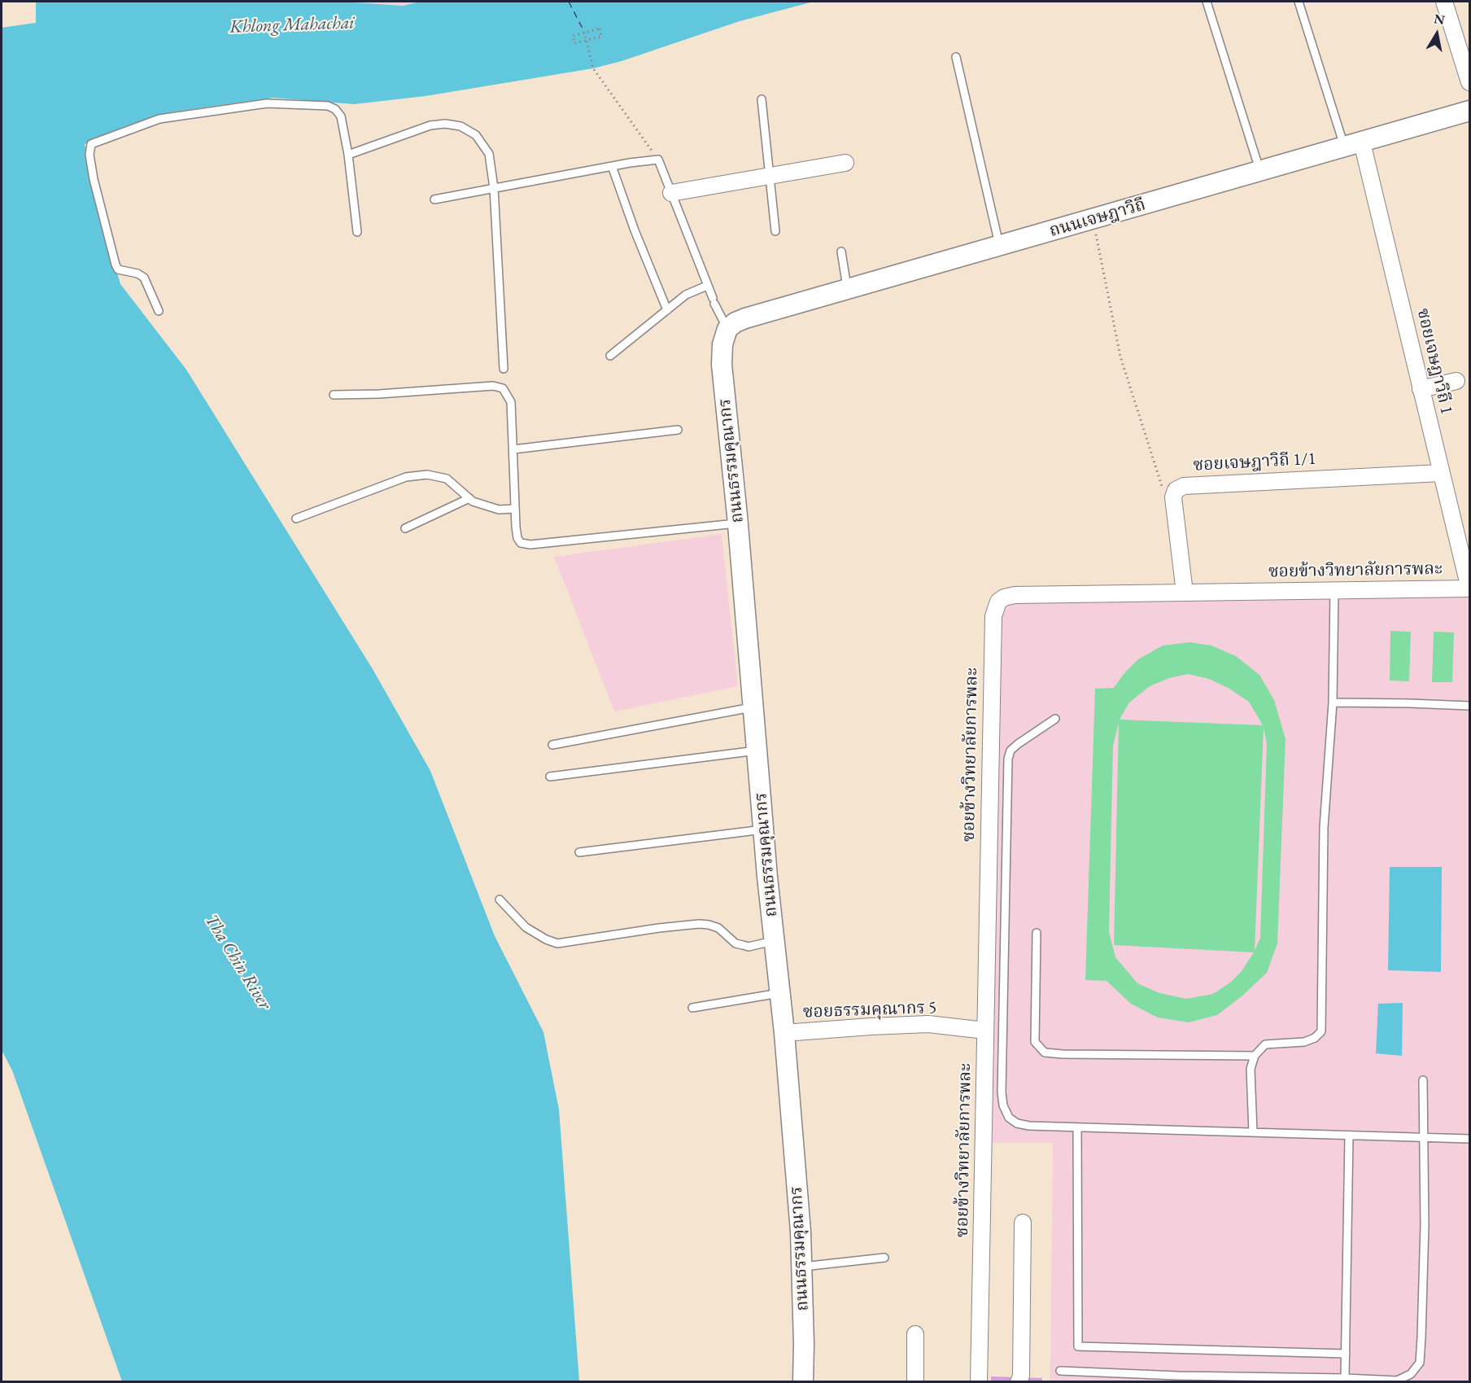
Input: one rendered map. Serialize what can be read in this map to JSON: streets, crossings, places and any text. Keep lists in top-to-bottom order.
{
  "streets": {
    "street": [
      "ถนนเจษฎาวิถี",
      "ซอยเจษฎาวิถี 1",
      "ถนนธรรมคุณากร",
      "ซอยเจษฎาวิถี 1/1",
      "ซอยข้างวิทยาลัยการพละ",
      "ซอยธรรมคุณากร 5"
    ]
  },
  "crossings": [
    ["ถนนเจษฎาวิถี", "ซอยเจษฎาวิถี 1"],
    ["ถนนเจษฎาวิถี", "ถนนธรรมคุณากร"],
    ["ซอยเจษฎาวิถี 1", "ซอยเจษฎาวิถี 1/1"],
    ["ซอยเจษฎาวิถี 1", "ซอยข้างวิทยาลัยการพละ"],
    ["ถนนธรรมคุณากร", "ซอยธรรมคุณากร 5"],
    ["ซอยข้างวิทยาลัยการพละ", "ซอยธรรมคุณากร 5"]
  ],
  "water": ["Khlong Mahachai", "Tha Chin River"],
  "north": "top"
}
